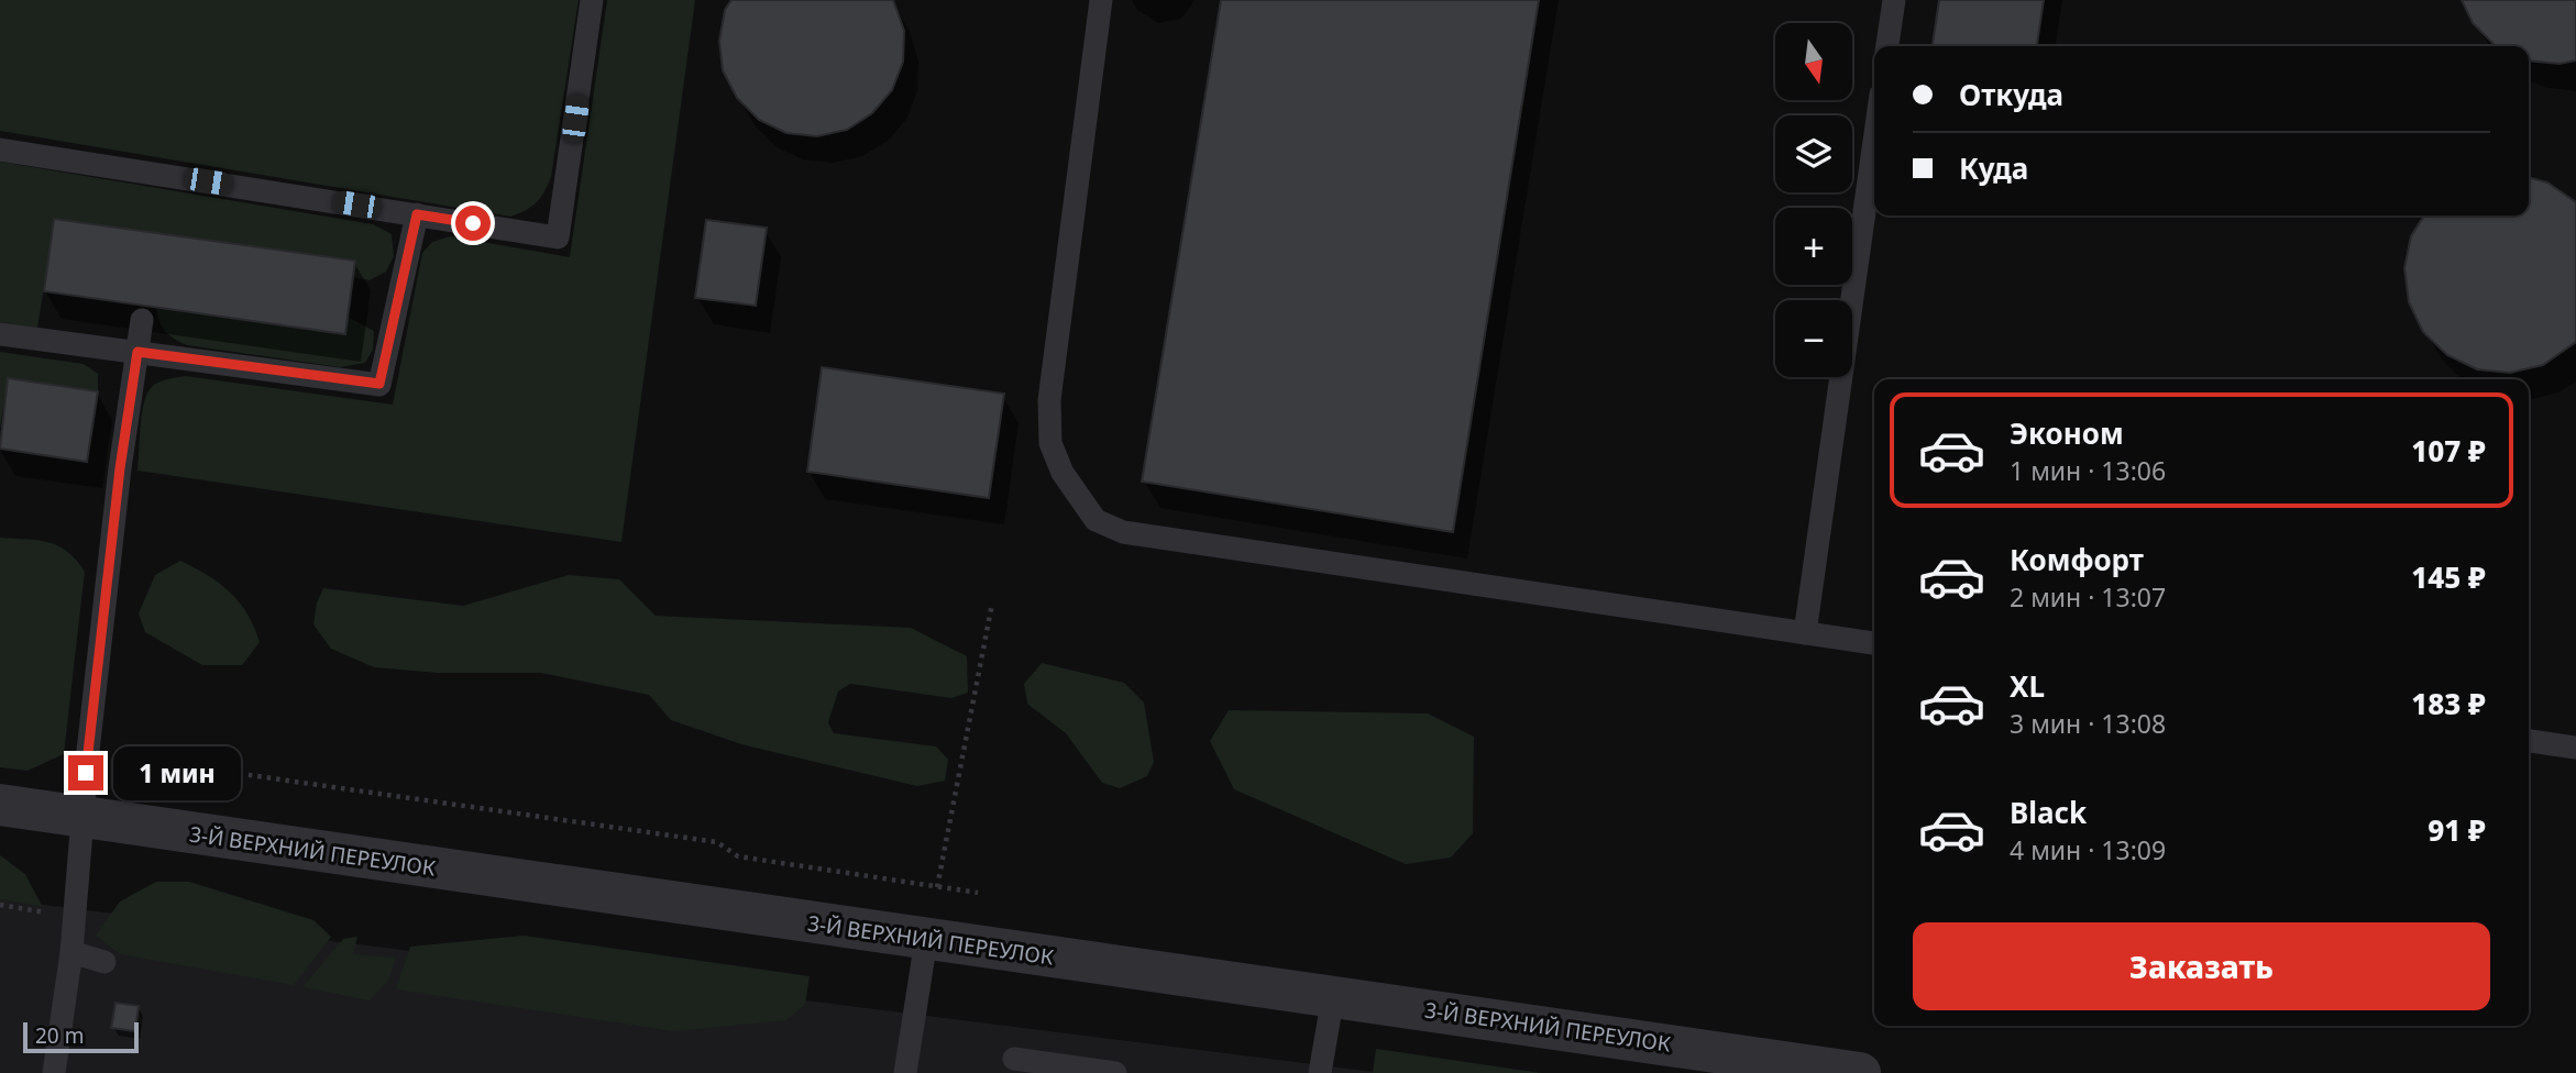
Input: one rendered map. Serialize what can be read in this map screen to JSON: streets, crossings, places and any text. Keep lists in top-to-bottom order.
{
  "streets": {
    "street": ["3-Й ВЕРХНИЙ ПЕРЕУЛОК"]
  },
  "scale_bar": "20 m",
  "north": "bottom",
  "page": {
    "map_buttons": ["+", "−"],
    "banner": ["Откуда", "Куда"],
    "list": [
      {
        "name": "Эконом",
        "note": "1 мин · 13:06",
        "value": "107 ₽"
      },
      {
        "name": "Комфорт",
        "note": "2 мин · 13:07",
        "value": "145 ₽"
      },
      {
        "name": "XL",
        "note": "3 мин · 13:08",
        "value": "183 ₽"
      },
      {
        "name": "Black",
        "note": "4 мин · 13:09",
        "value": "91 ₽"
      }
    ],
    "bubble": "1 мин",
    "buttons": "Заказать",
    "scale": "20 m"
  }
}
